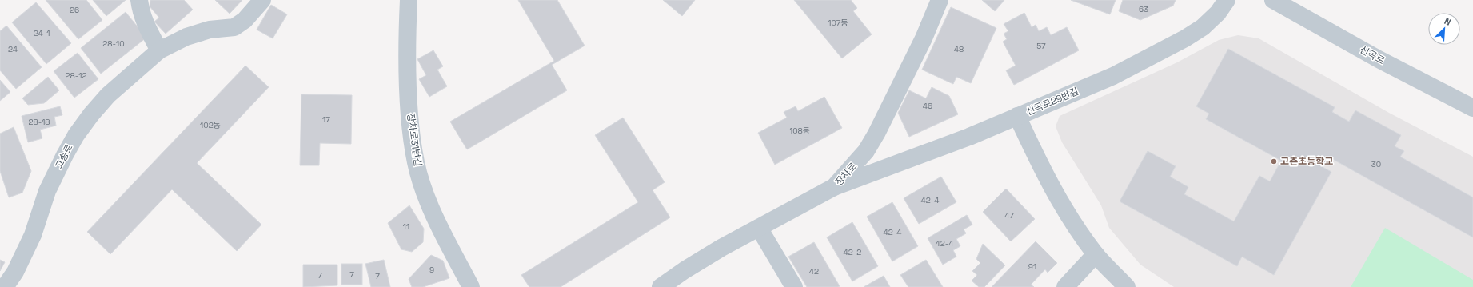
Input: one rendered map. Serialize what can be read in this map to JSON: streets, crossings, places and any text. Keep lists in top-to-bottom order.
{
  "streets": {
    "street": [
      "신곡로",
      "신곡로29번길",
      "장차로31번길",
      "고송로",
      "장차로"
    ]
  },
  "places": ["고촌초등학교"],
  "house_numbers": [
    "63",
    "26",
    "107동",
    "24-1",
    "28-10",
    "57",
    "24",
    "48",
    "28-12",
    "46",
    "17",
    "28-18",
    "102동",
    "108동",
    "30",
    "42-4",
    "47",
    "11",
    "42-4",
    "42-4",
    "42-2",
    "91",
    "9",
    "42",
    "7",
    "7",
    "7"
  ],
  "north": "top right"
}
